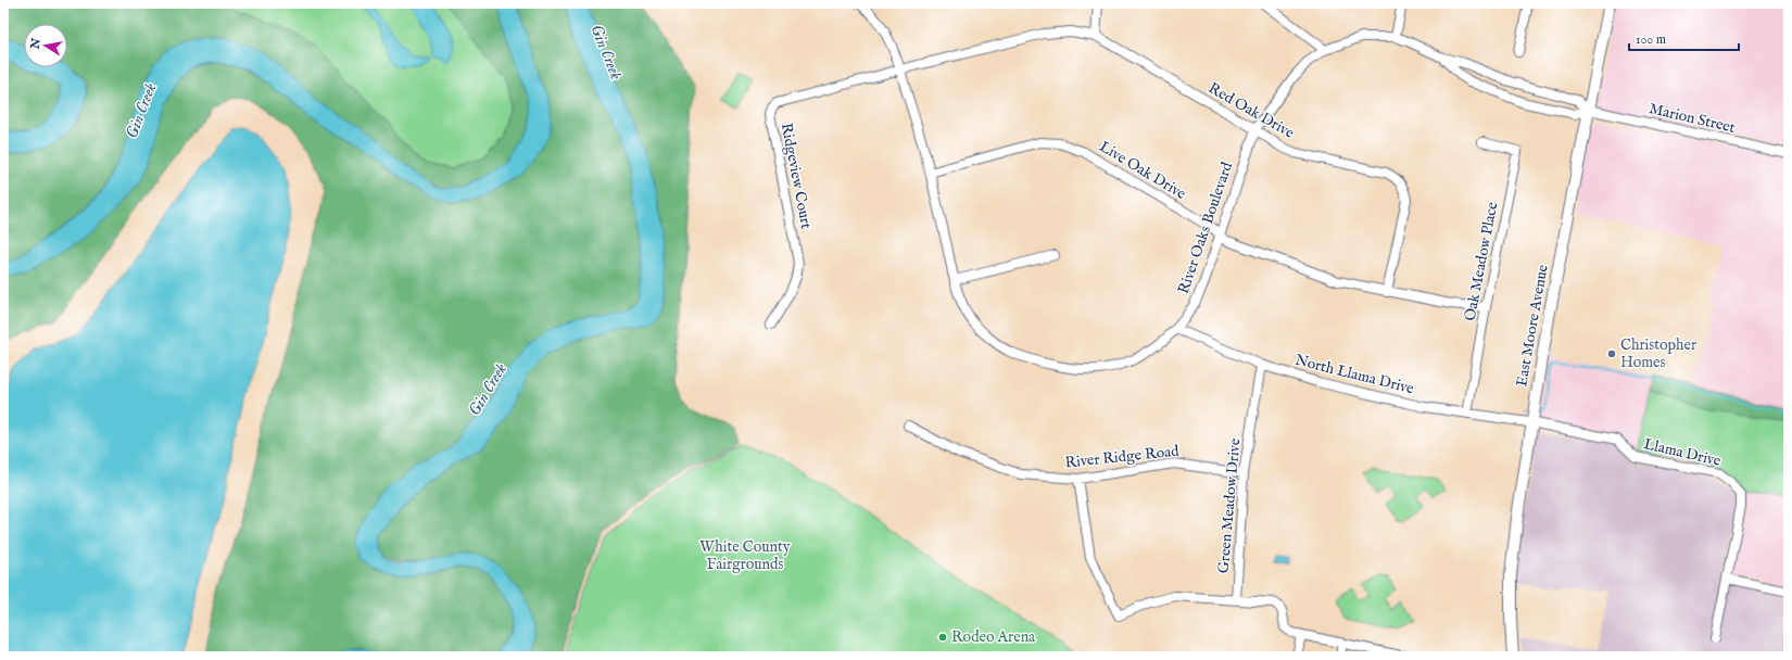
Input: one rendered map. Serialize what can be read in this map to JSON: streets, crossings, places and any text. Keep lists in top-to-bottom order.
{
  "streets": {
    "street": [
      "Red Oak Drive",
      "Marion Street",
      "Live Oak Drive",
      "Ridgeview Court",
      "River Oaks Boulevard",
      "Oak Meadow Place",
      "East Moore Avenue",
      "North Llama Drive",
      "Llama Drive",
      "River Ridge Road",
      "Green Meadow Drive"
    ]
  },
  "crossings": [
    ["Red Oak Drive", "Live Oak Drive"],
    ["Red Oak Drive", "River Oaks Boulevard"],
    ["Marion Street", "River Oaks Boulevard"],
    ["Marion Street", "East Moore Avenue"],
    ["Live Oak Drive", "River Oaks Boulevard"],
    ["Live Oak Drive", "Oak Meadow Place"],
    ["Ridgeview Court", "River Oaks Boulevard"],
    ["River Oaks Boulevard", "East Moore Avenue"],
    ["River Oaks Boulevard", "North Llama Drive"],
    ["Oak Meadow Place", "North Llama Drive"],
    ["East Moore Avenue", "North Llama Drive"],
    ["East Moore Avenue", "Llama Drive"],
    ["North Llama Drive", "Llama Drive"],
    ["North Llama Drive", "Green Meadow Drive"],
    ["River Ridge Road", "Green Meadow Drive"]
  ],
  "water": ["Gin Creek"],
  "parks": ["White County Fairgrounds"],
  "places": ["Christopher Homes", "Rodeo Arena"],
  "scale_bar": "100 m",
  "north": "left"
}
